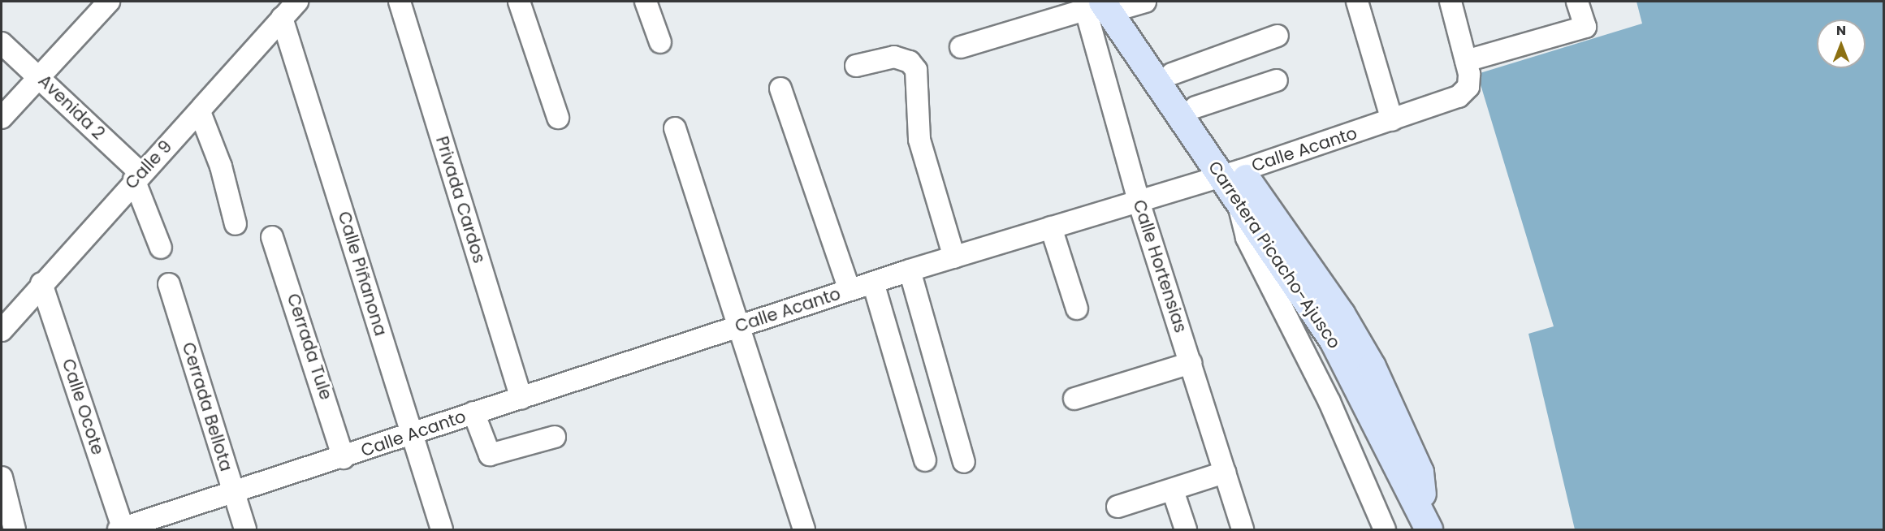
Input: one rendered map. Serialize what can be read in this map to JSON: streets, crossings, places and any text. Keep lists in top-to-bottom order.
{
  "streets": {
    "main road": ["Carretera Picacho-Ajusco"],
    "street": [
      "Avenida 2",
      "Calle Acanto",
      "Calle 9",
      "Privada Cardos",
      "Calle Hortensias",
      "Calle Piñanona",
      "Cerrada Tule",
      "Calle Ocote",
      "Cerrada Bellota"
    ]
  },
  "crossings": [
    ["Avenida 2", "Calle 9"],
    ["Calle Acanto", "Privada Cardos"],
    ["Calle Acanto", "Carretera Picacho-Ajusco"],
    ["Calle Acanto", "Calle Hortensias"],
    ["Calle Acanto", "Calle Piñanona"],
    ["Calle Acanto", "Cerrada Tule"],
    ["Calle Acanto", "Calle Ocote"],
    ["Calle Acanto", "Cerrada Bellota"],
    ["Calle 9", "Calle Piñanona"],
    ["Calle 9", "Calle Ocote"],
    ["Carretera Picacho-Ajusco", "Calle Hortensias"]
  ],
  "north": "top"
}
